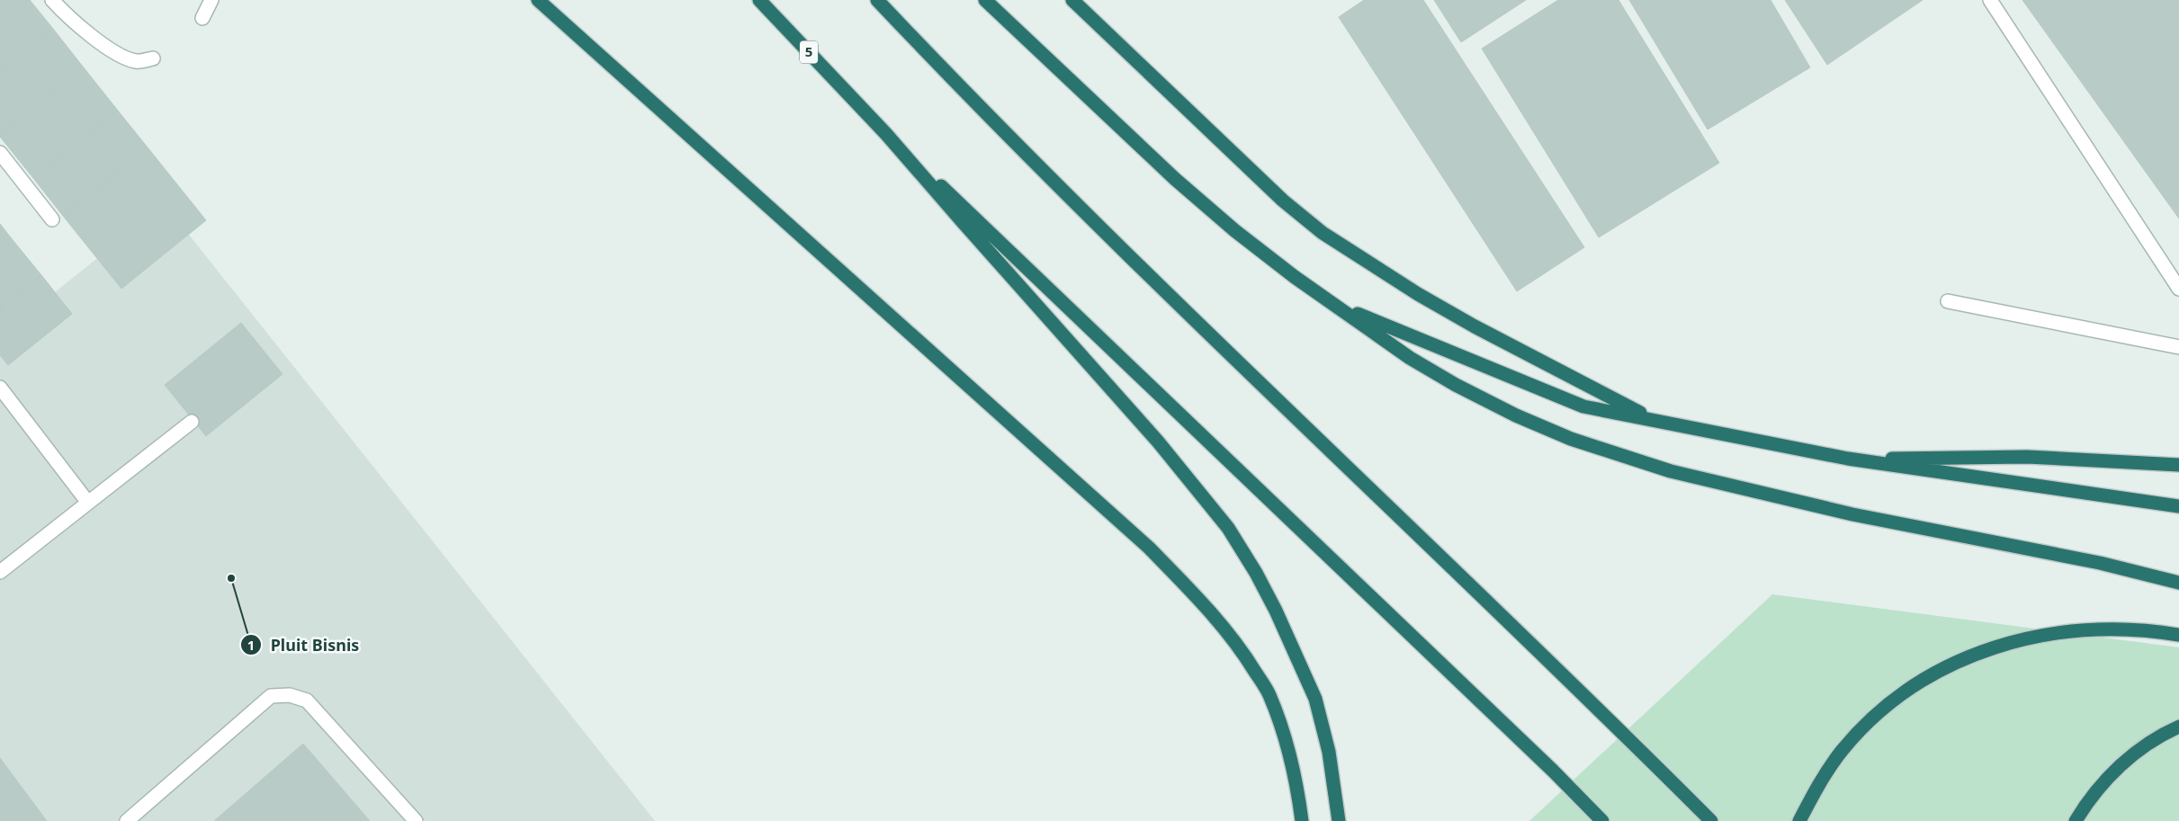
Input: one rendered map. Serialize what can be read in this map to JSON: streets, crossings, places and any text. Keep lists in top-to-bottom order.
{
  "streets": {
    "highway": ["5"]
  },
  "places": ["Pluit Bisnis"]
}
